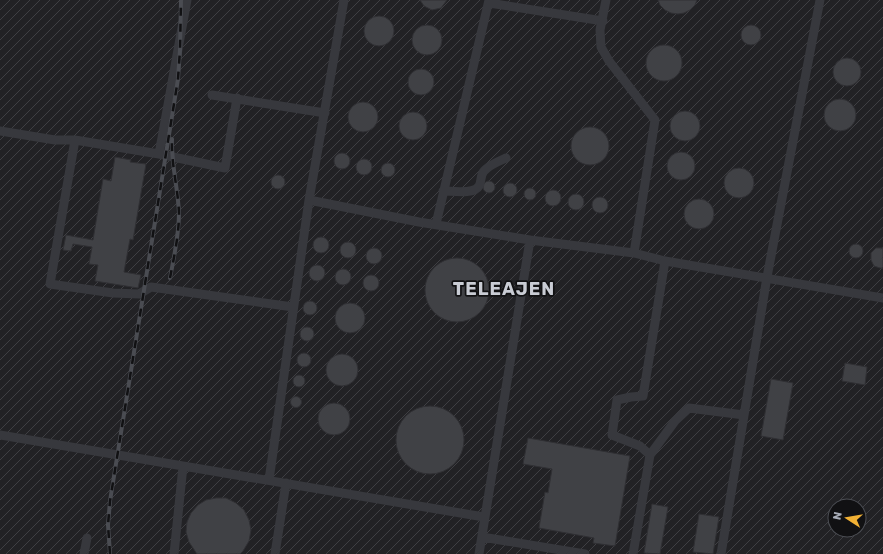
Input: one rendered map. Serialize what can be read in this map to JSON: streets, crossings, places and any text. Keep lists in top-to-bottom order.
{
  "districts": ["TELEAJEN"],
  "north": "left"
}
